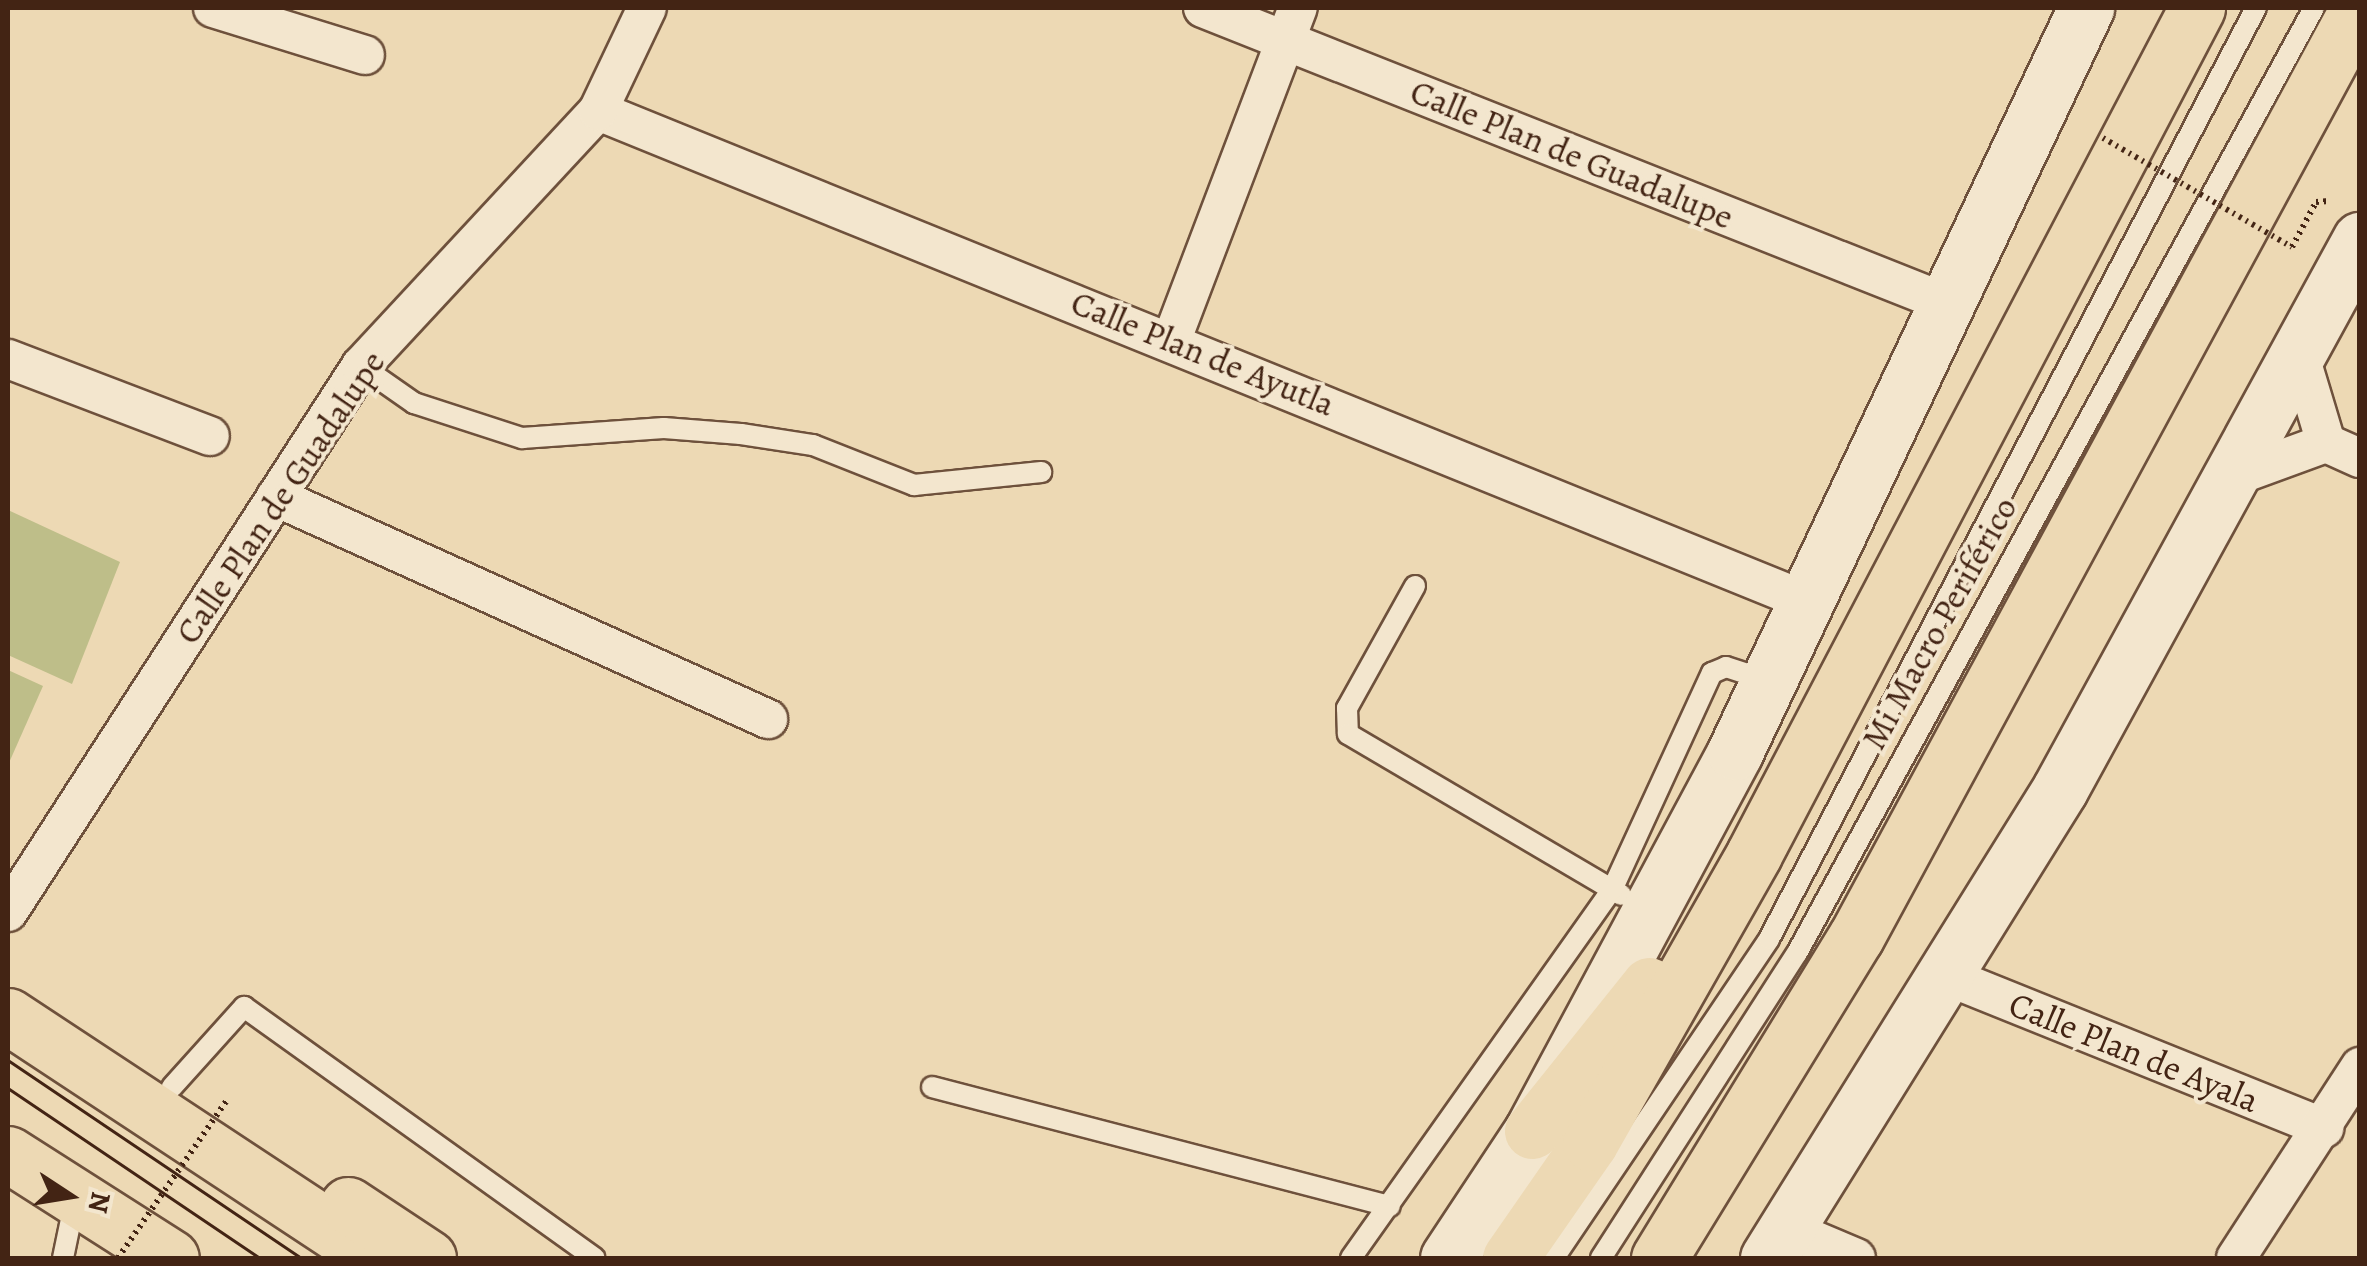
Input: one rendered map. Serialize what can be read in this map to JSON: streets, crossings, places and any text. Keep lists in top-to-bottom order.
{
  "streets": {
    "street": ["Calle Plan de Guadalupe", "Calle Plan de Ayutla", "Calle Plan de Ayala"],
    "lane": ["Mi Macro Periférico"]
  },
  "crossings": [
    ["Calle Plan de Guadalupe", "Calle Plan de Ayutla"]
  ],
  "north": "right"
}
